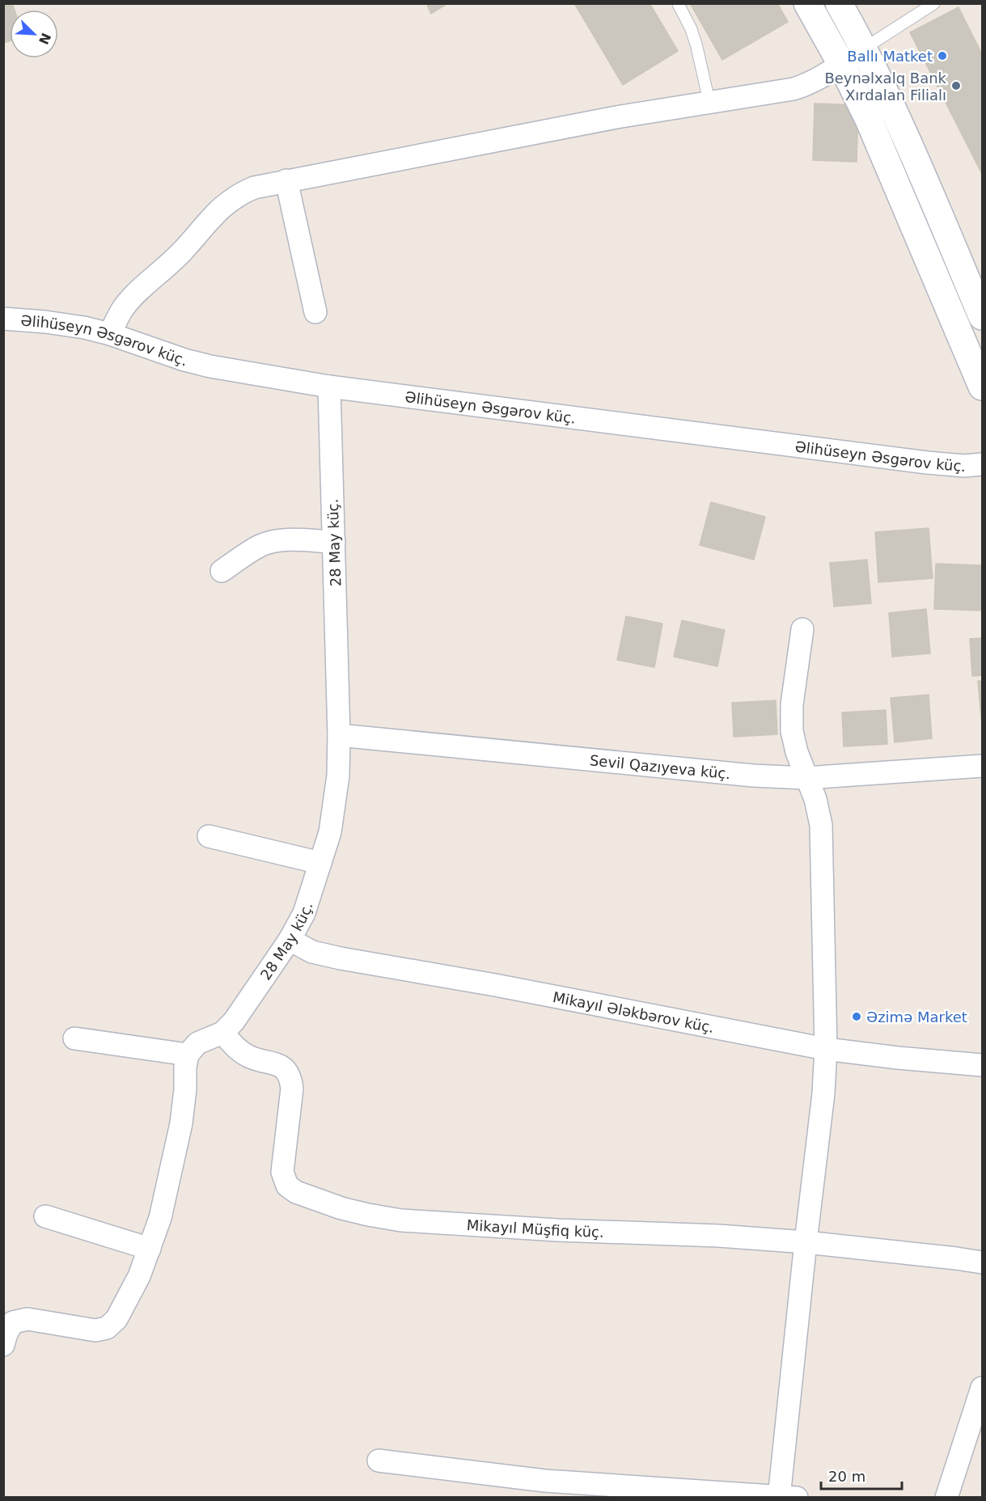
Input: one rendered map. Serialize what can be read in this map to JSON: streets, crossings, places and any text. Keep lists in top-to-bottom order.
{
  "streets": {
    "street": [
      "Əlihüseyn Əsgərov küç.",
      "28 May küç.",
      "Sevil Qazıyeva küç.",
      "Mikayıl Ələkbərov küç.",
      "Mikayıl Müşfiq küç."
    ]
  },
  "crossings": [
    ["Əlihüseyn Əsgərov küç.", "28 May küç."],
    ["28 May küç.", "Sevil Qazıyeva küç."],
    ["28 May küç.", "Mikayıl Ələkbərov küç."],
    ["28 May küç.", "Mikayıl Müşfiq küç."]
  ],
  "places": ["Ballı Matket", "Beynəlxalq Bank Xırdalan Filialı", "Əzimə Market"],
  "scale_bar": "20 m",
  "north": "bottom right"
}
